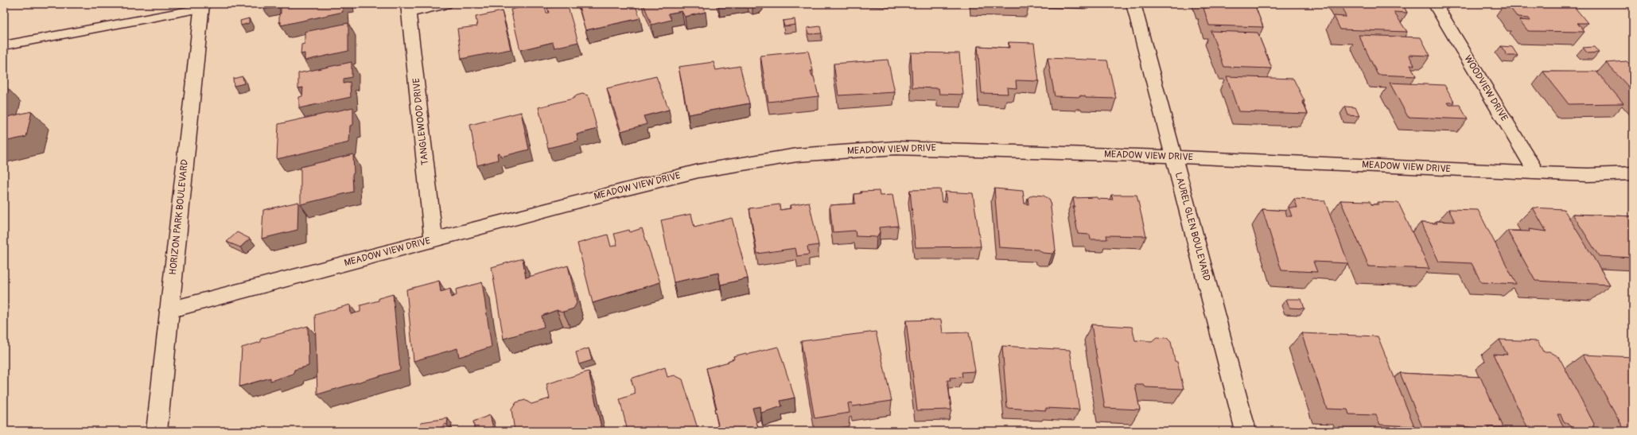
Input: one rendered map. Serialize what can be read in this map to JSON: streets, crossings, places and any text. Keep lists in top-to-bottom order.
{
  "streets": {
    "street": [
      "WOODVIEW DRIVE",
      "TANGLEWOOD DRIVE",
      "MEADOW VIEW DRIVE",
      "HORIZON PARK BOULEVARD",
      "LAUREL GLEN BOULEVARD"
    ]
  },
  "crossings": [
    ["WOODVIEW DRIVE", "MEADOW VIEW DRIVE"],
    ["TANGLEWOOD DRIVE", "MEADOW VIEW DRIVE"],
    ["MEADOW VIEW DRIVE", "HORIZON PARK BOULEVARD"],
    ["MEADOW VIEW DRIVE", "LAUREL GLEN BOULEVARD"]
  ]
}
